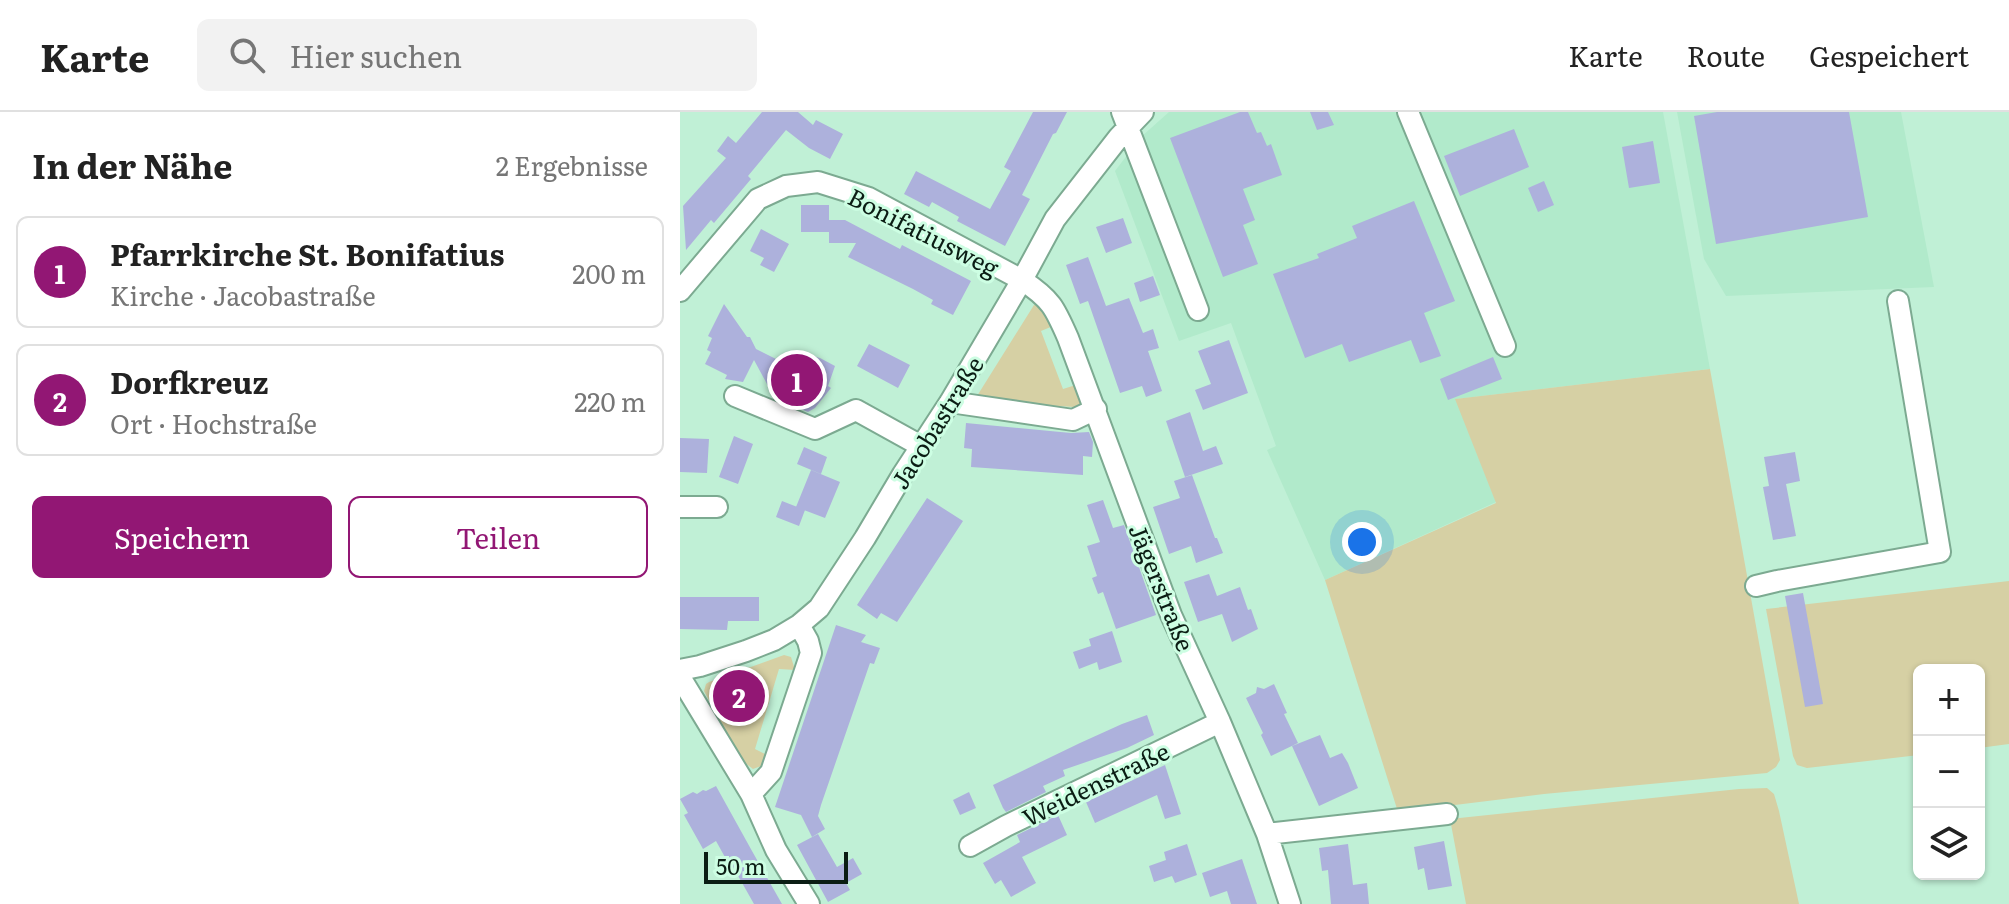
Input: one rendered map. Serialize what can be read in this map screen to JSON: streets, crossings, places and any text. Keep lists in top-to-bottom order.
{
  "streets": {
    "street": [
      "Bonifatiusweg",
      "Jacobastraße",
      "Jägerstraße",
      "Weidenstraße"
    ]
  },
  "crossings": [
    ["Bonifatiusweg", "Jacobastraße"],
    ["Bonifatiusweg", "Jägerstraße"],
    ["Jacobastraße", "Jägerstraße"],
    ["Jägerstraße", "Weidenstraße"]
  ],
  "scale_bar": "50 m",
  "page": {
    "header": "Karte",
    "search": "Hier suchen",
    "nav": ["Karte", "Route", "Gespeichert"],
    "heading": ["In der Nähe", "2 Ergebnisse"],
    "list": [
      {
        "mark": "1",
        "name": "Pfarrkirche St. Bonifatius",
        "note": "Kirche · Jacobastraße",
        "value": "200 m"
      },
      {
        "mark": "2",
        "name": "Dorfkreuz",
        "note": "Ort · Hochstraße",
        "value": "220 m"
      }
    ],
    "pins": ["1", "2"],
    "buttons": ["Speichern", "Teilen"],
    "map_buttons": ["+", "−"],
    "scale": "50 m"
  }
}
